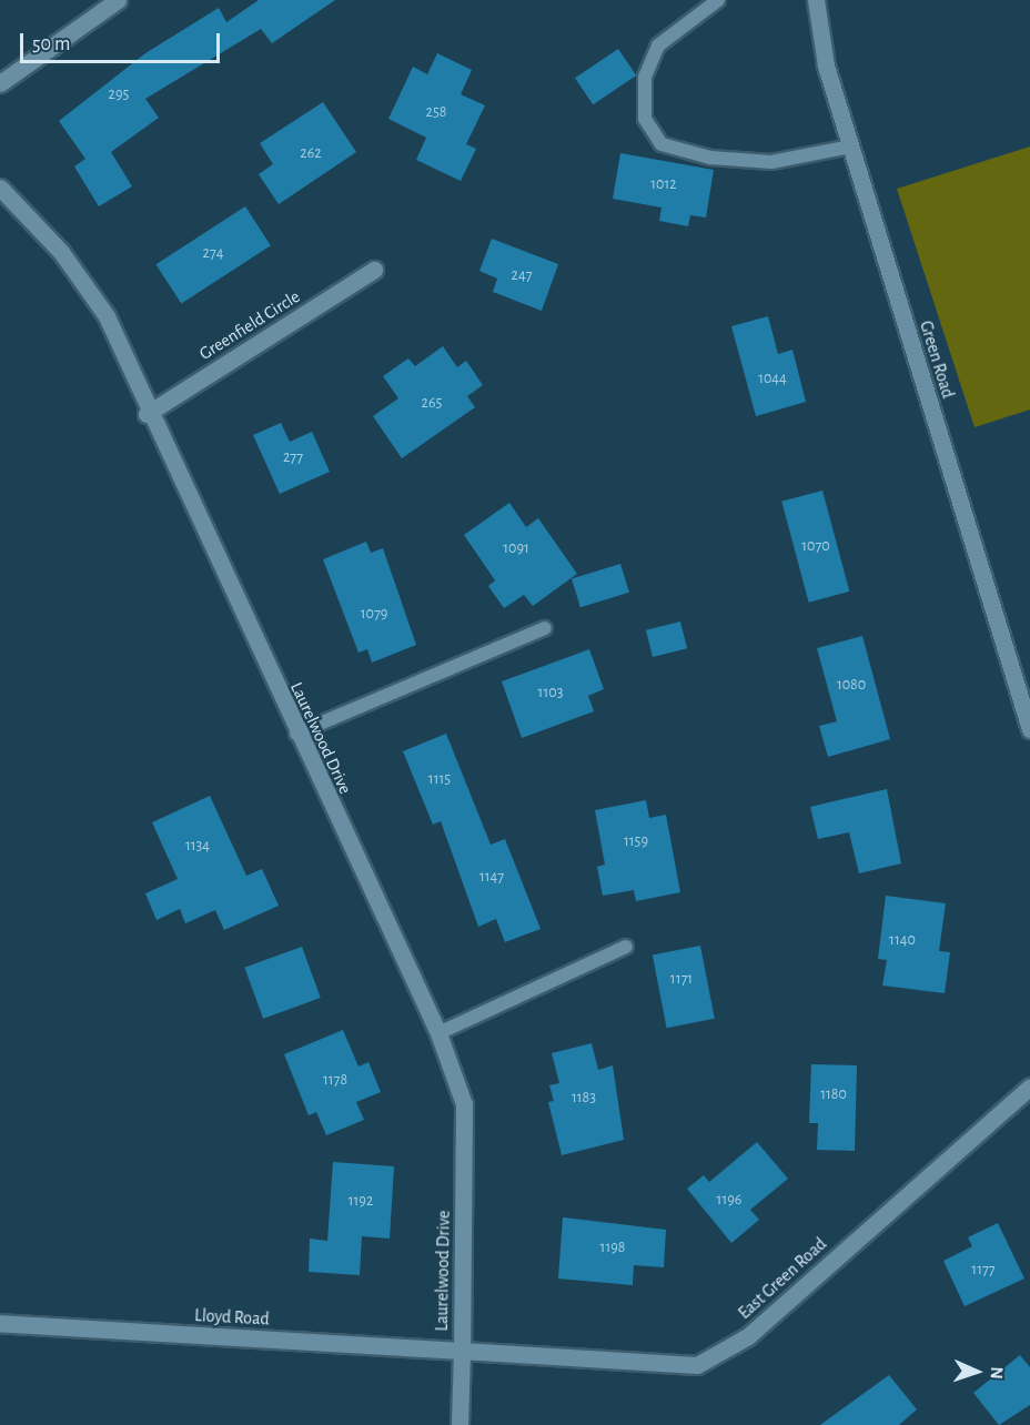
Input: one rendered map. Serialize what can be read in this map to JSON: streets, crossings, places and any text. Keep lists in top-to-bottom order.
{
  "streets": {
    "street": [
      "Greenfield Circle",
      "Green Road",
      "Laurelwood Drive",
      "East Green Road",
      "Lloyd Road"
    ]
  },
  "crossings": [
    ["Greenfield Circle", "Laurelwood Drive"],
    ["Laurelwood Drive", "East Green Road"],
    ["Laurelwood Drive", "Lloyd Road"],
    ["East Green Road", "Lloyd Road"]
  ],
  "house_numbers": [
    "295",
    "258",
    "262",
    "1012",
    "274",
    "247",
    "1044",
    "265",
    "277",
    "1070",
    "1091",
    "1079",
    "1080",
    "1103",
    "1115",
    "1159",
    "1134",
    "1147",
    "1140",
    "1171",
    "1178",
    "1180",
    "1183",
    "1196",
    "1192",
    "1198",
    "1177"
  ],
  "scale_bar": "50 m",
  "north": "right"
}
